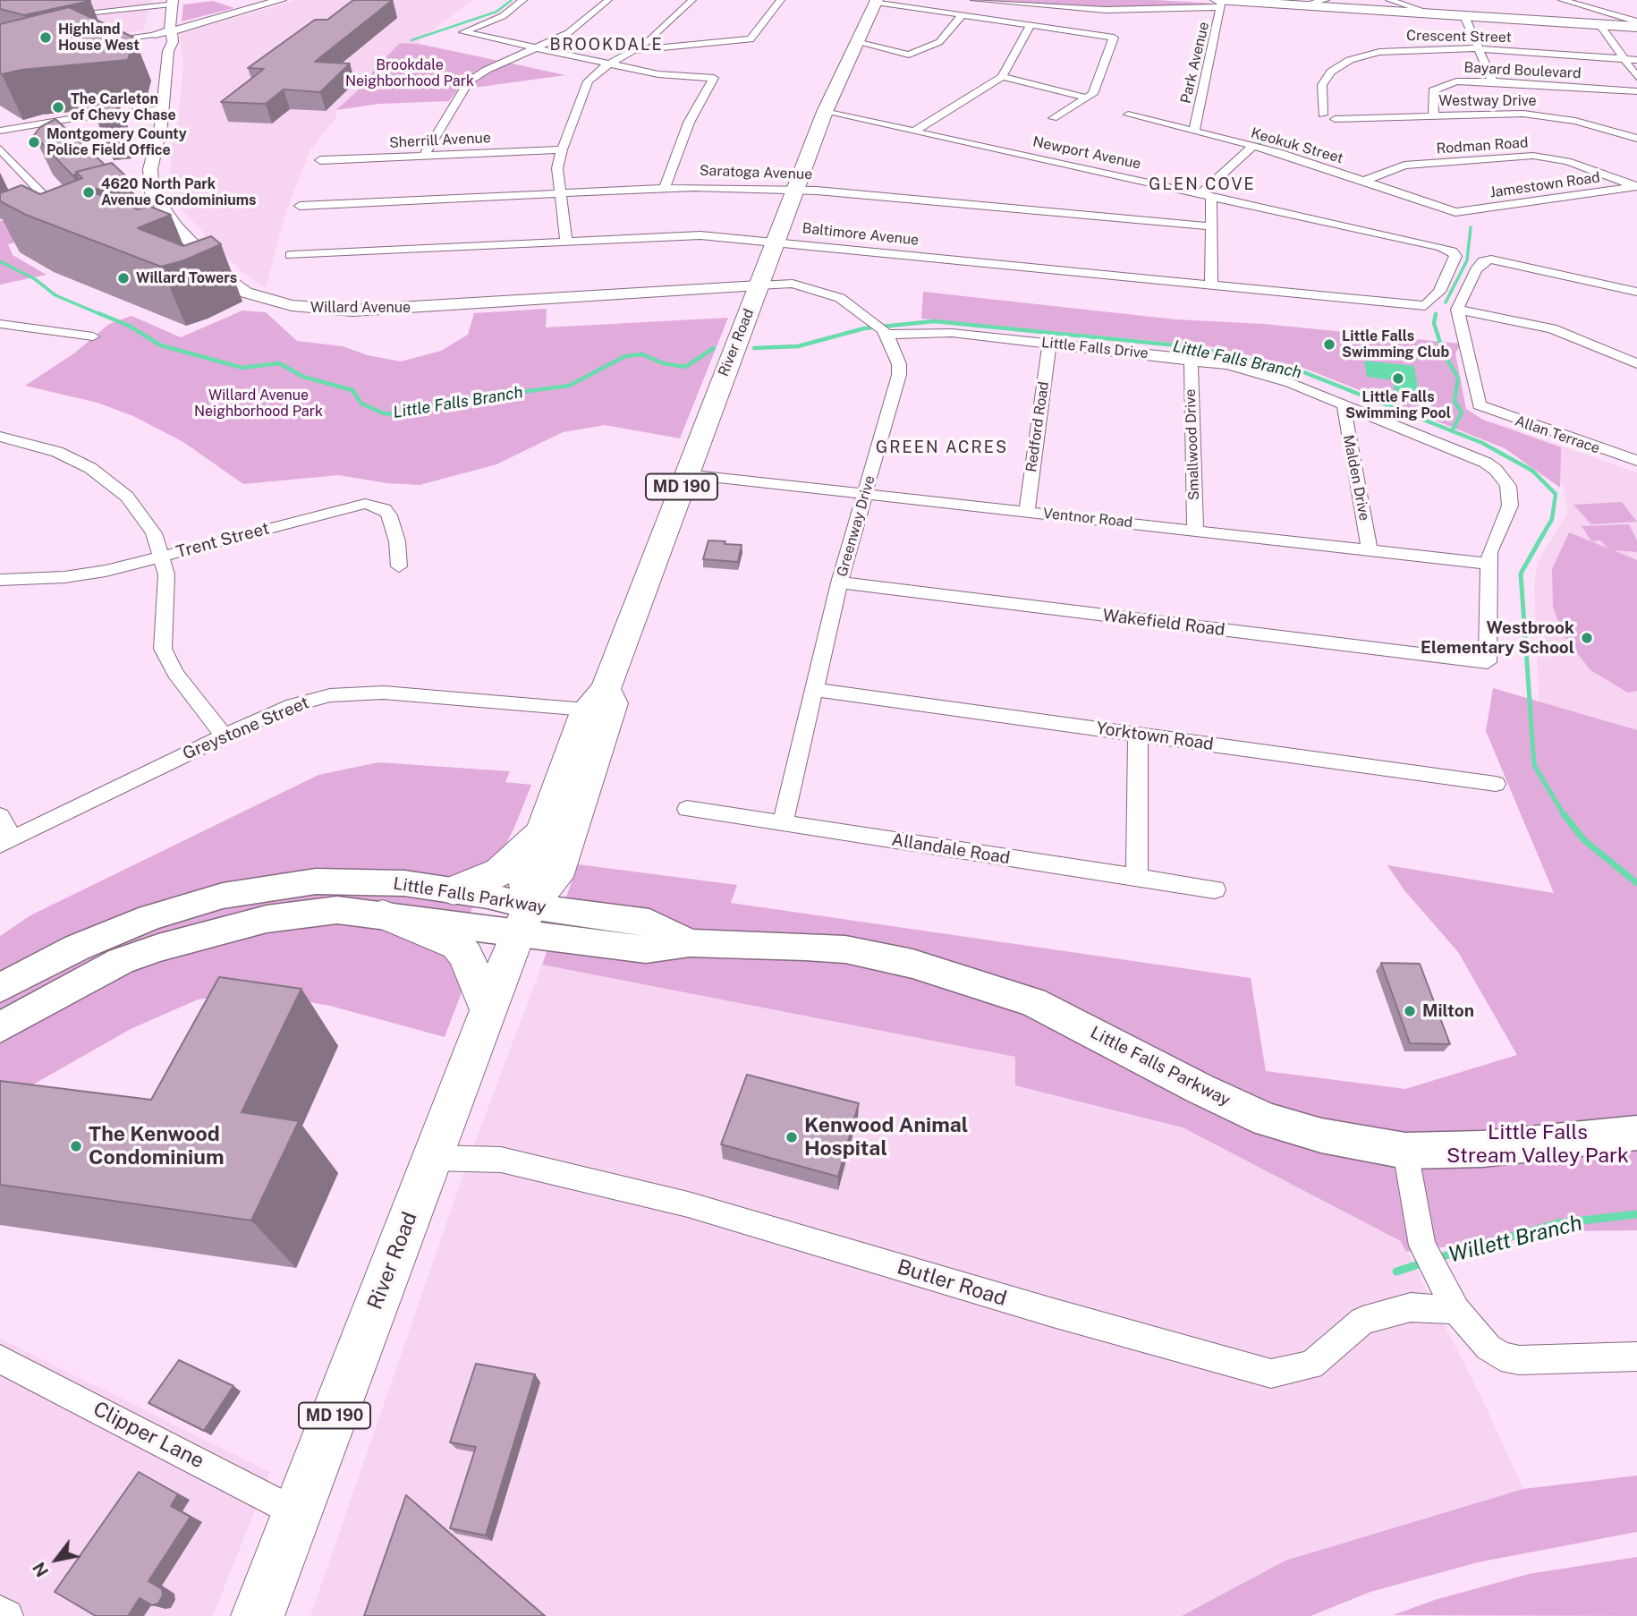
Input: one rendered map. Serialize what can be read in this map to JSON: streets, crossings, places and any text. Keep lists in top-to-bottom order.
{
  "streets": {
    "main road": ["River Road", "MD 190", "Little Falls Parkway"],
    "street": [
      "Crescent Street",
      "Park Avenue",
      "Bayard Boulevard",
      "Westway Drive",
      "Sherrill Avenue",
      "Keokuk Street",
      "Rodman Road",
      "Newport Avenue",
      "Saratoga Avenue",
      "Jamestown Road",
      "Baltimore Avenue",
      "Willard Avenue",
      "Little Falls Drive",
      "Redford Road",
      "Allan Terrace",
      "Smallwood Drive",
      "Malden Drive",
      "Ventnor Road",
      "Greenway Drive",
      "Trent Street",
      "Wakefield Road",
      "Greystone Street",
      "Yorktown Road",
      "Allandale Road",
      "Butler Road",
      "Clipper Lane"
    ]
  },
  "crossings": [
    ["Crescent Street", "Westway Drive"],
    ["Park Avenue", "Keokuk Street"],
    ["Bayard Boulevard", "Westway Drive"],
    ["Keokuk Street", "Rodman Road"],
    ["Keokuk Street", "Jamestown Road"],
    ["Rodman Road", "Jamestown Road"],
    ["Newport Avenue", "Baltimore Avenue"],
    ["Newport Avenue", "River Road"],
    ["Saratoga Avenue", "River Road"],
    ["Baltimore Avenue", "River Road"],
    ["Willard Avenue", "River Road"],
    ["River Road", "Ventnor Road"],
    ["River Road", "Greystone Street"],
    ["River Road", "Little Falls Parkway"],
    ["River Road", "Butler Road"],
    ["River Road", "Clipper Lane"],
    ["Little Falls Drive", "Redford Road"],
    ["Little Falls Drive", "Smallwood Drive"],
    ["Little Falls Drive", "Malden Drive"],
    ["Little Falls Drive", "Ventnor Road"],
    ["Little Falls Drive", "Greenway Drive"],
    ["Little Falls Drive", "Wakefield Road"],
    ["Redford Road", "Ventnor Road"],
    ["Smallwood Drive", "Ventnor Road"],
    ["Malden Drive", "Ventnor Road"],
    ["Ventnor Road", "Greenway Drive"],
    ["Greenway Drive", "Wakefield Road"],
    ["Greenway Drive", "Yorktown Road"],
    ["Greenway Drive", "Allandale Road"]
  ],
  "districts": ["BROOKDALE", "GLEN COVE", "GREEN ACRES"],
  "water": ["Little Falls Branch", "Willett Branch"],
  "parks": ["Brookdale Neighborhood Park", "Willard Avenue Neighborhood Park", "Little Falls Stream Valley Park"],
  "places": [
    "Highland House West",
    "The Carleton of Chevy Chase",
    "Montgomery County Police Field Office",
    "4620 North Park Avenue Condominiums",
    "Willard Towers",
    "Little Falls Swimming Club",
    "Little Falls Swimming Pool",
    "Westbrook Elementary School",
    "Milton",
    "Kenwood Animal Hospital",
    "The Kenwood Condominium"
  ],
  "north": "bottom left"
}
